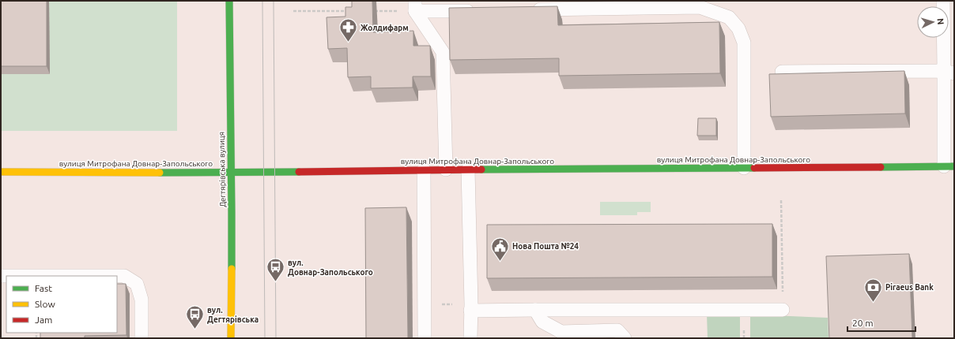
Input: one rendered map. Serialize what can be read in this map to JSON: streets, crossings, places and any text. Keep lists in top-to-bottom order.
{
  "streets": {
    "street": ["вулиця Митрофана Довнар-Запольського", "Дегтярівська вулиця"]
  },
  "crossings": [
    ["вулиця Митрофана Довнар-Запольського", "Дегтярівська вулиця"]
  ],
  "places": {
    "pharmacy": ["Жолдифарм"],
    "public building": ["Нова Пошта №24"],
    "bus stop": ["вул. Довнар-Запольського", "вул. Дегтярівська"],
    "bank": ["Piraeus Bank"]
  },
  "legend": ["Fast", "Slow", "Jam"],
  "scale_bar": "20 m",
  "north": "right"
}
